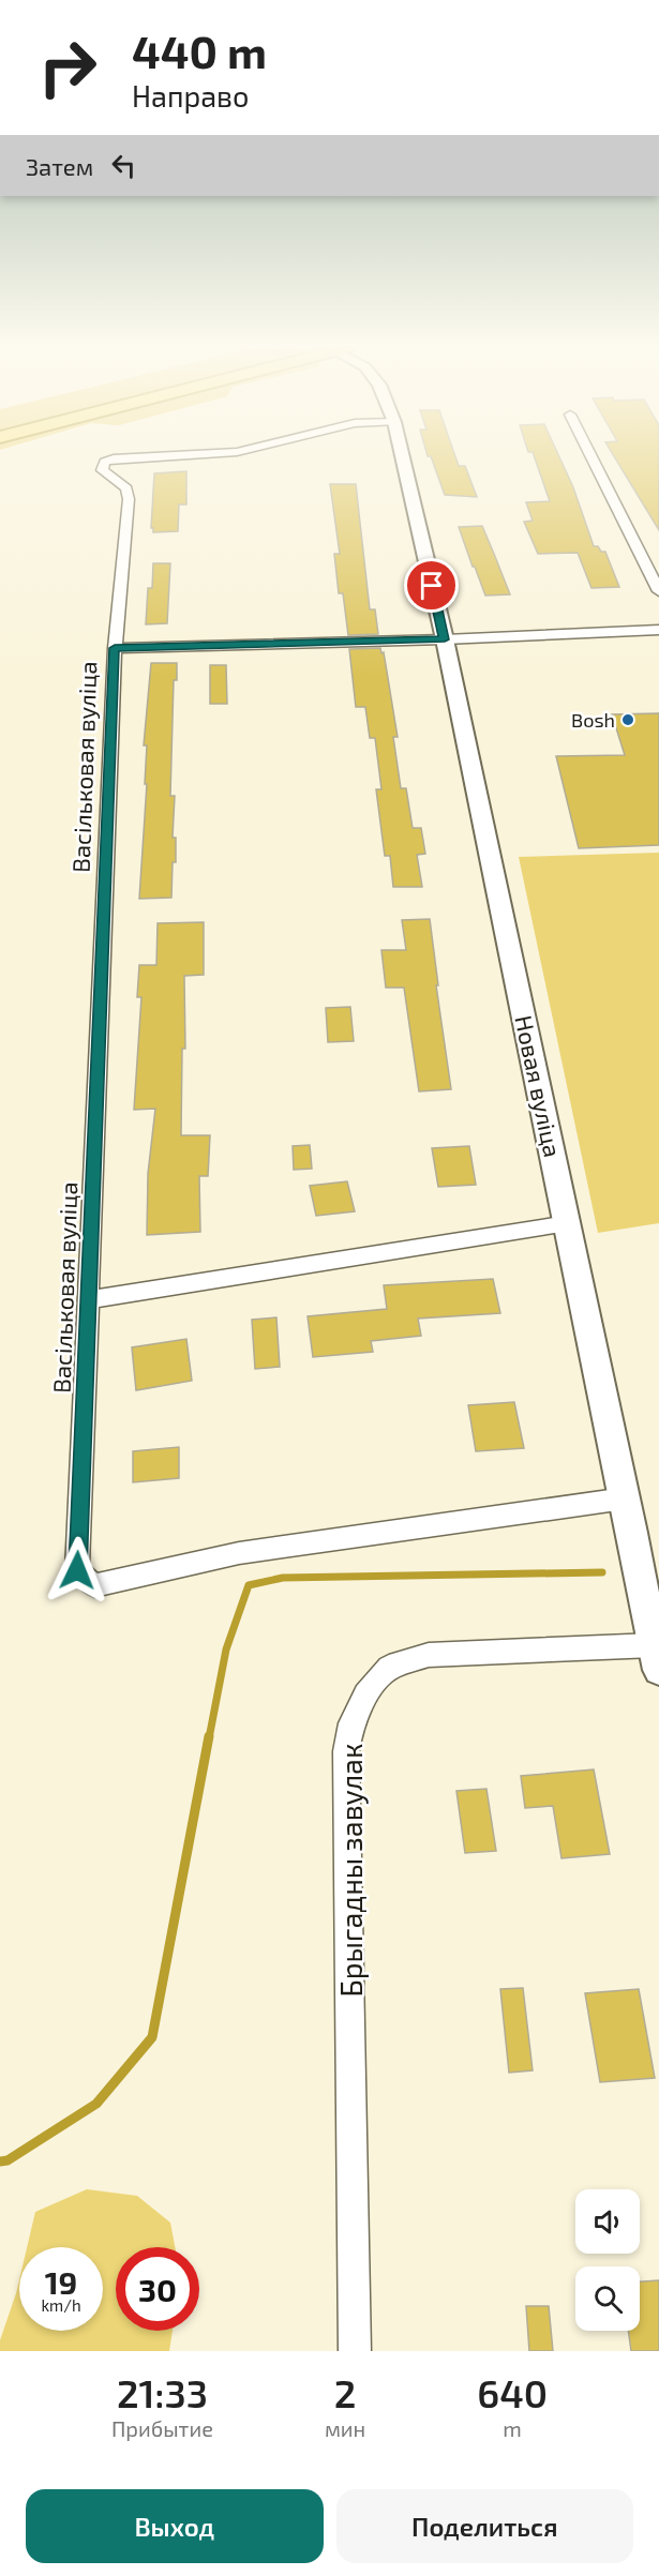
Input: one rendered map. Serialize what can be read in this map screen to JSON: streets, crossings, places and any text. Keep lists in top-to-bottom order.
{
  "streets": {
    "street": ["Васільковая вуліца", "Новая вуліца", "Брыгадны завулак"]
  },
  "crossings": [
    ["Васільковая вуліца", "Новая вуліца"],
    ["Новая вуліца", "Брыгадны завулак"]
  ],
  "places": ["Bosh"],
  "page": {
    "turn": ["440 m", "Направо"],
    "then": "Затем",
    "speed": "19 km/h",
    "limit": "30",
    "eta": [
      "21:33",
      "Прибытие",
      "2",
      "мин",
      "640",
      "m"
    ],
    "buttons": ["Выход", "Поделиться"]
  }
}
